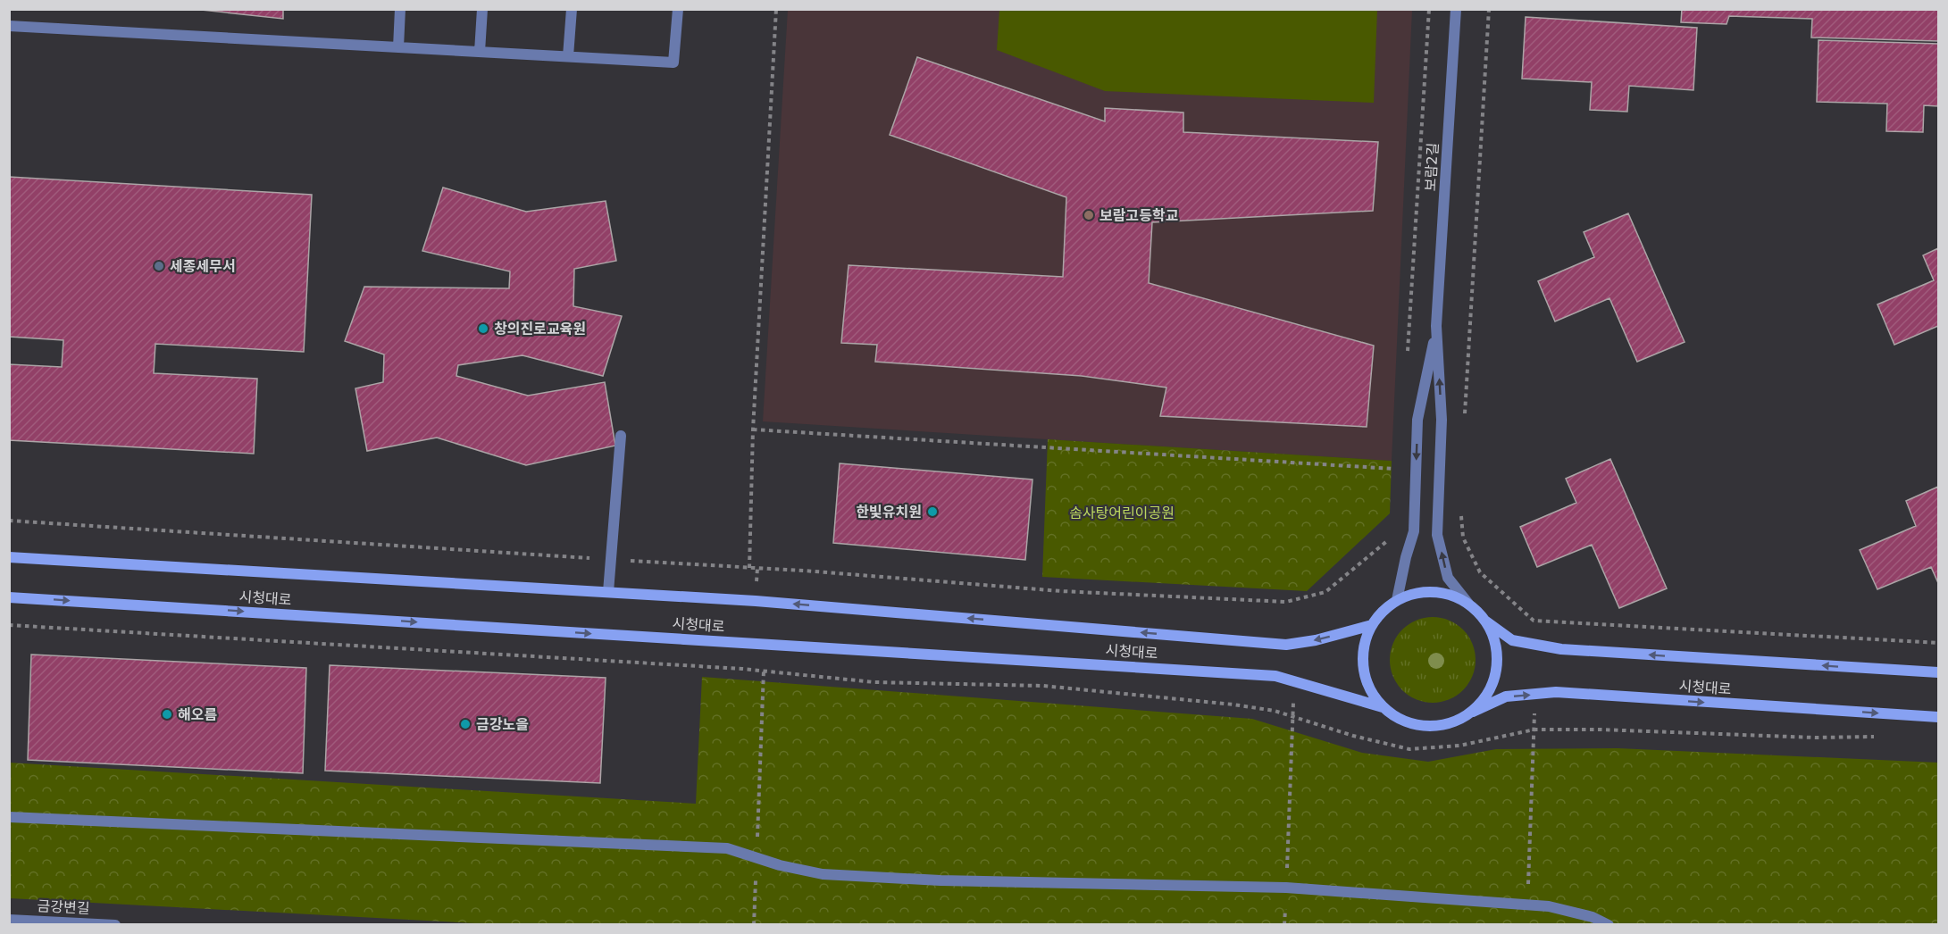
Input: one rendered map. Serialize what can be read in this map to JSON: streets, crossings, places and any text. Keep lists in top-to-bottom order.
{
  "streets": {
    "street": ["보람2길", "시청대로", "금강변길"]
  },
  "crossings": [
    ["보람2길", "시청대로"]
  ],
  "parks": ["솜사탕어린이공원"],
  "places": [
    "보람고등학교",
    "세종세무서",
    "창의진로교육원",
    "한빛유치원",
    "해오름",
    "금강노을"
  ]
}
